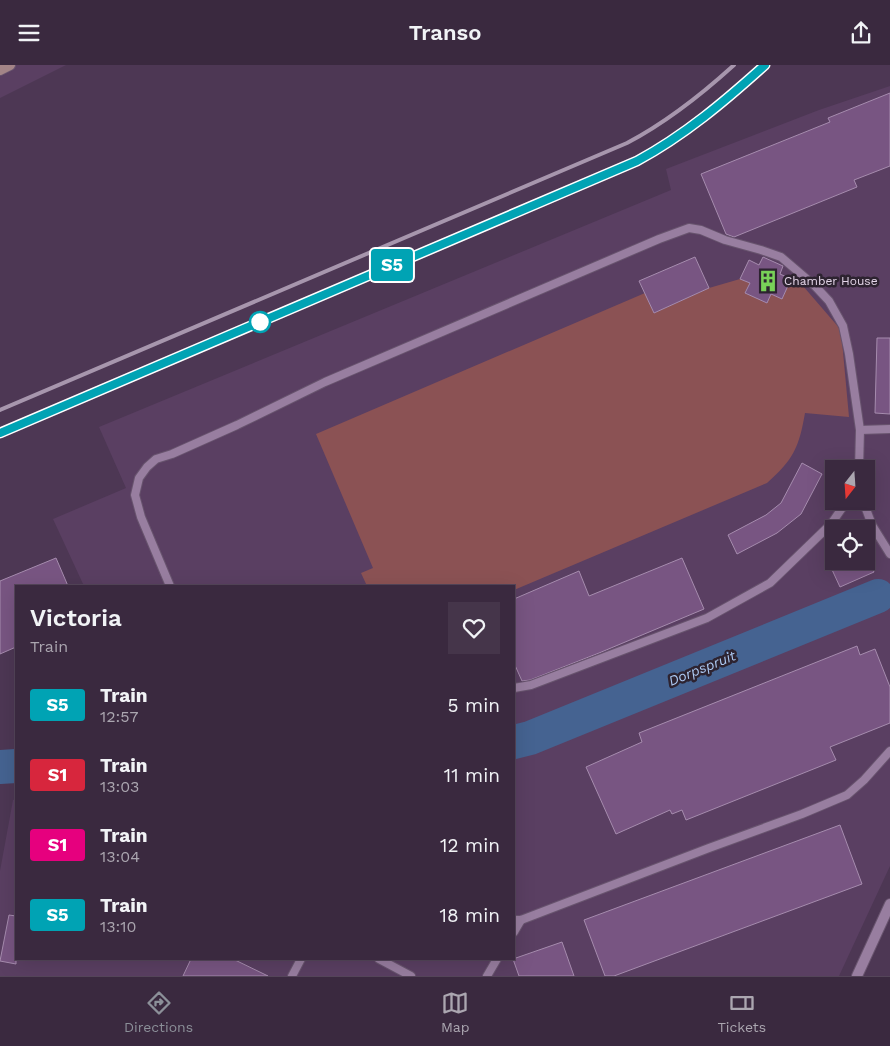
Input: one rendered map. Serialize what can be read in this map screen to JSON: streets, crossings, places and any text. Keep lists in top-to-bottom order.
{
  "water": ["Dorpspruit"],
  "places": {
    "building": ["Chamber House"]
  },
  "north": "bottom",
  "page": {
    "header": "Transo",
    "on_map": "S5",
    "heading": ["Victoria", "Train"],
    "list": [
      {
        "mark": "S5",
        "name": "Train",
        "note": "12:57",
        "value": "5 min"
      },
      {
        "mark": "S1",
        "name": "Train",
        "note": "13:03",
        "value": "11 min"
      },
      {
        "mark": "S1",
        "name": "Train",
        "note": "13:04",
        "value": "12 min"
      },
      {
        "mark": "S5",
        "name": "Train",
        "note": "13:10",
        "value": "18 min"
      }
    ],
    "tabs": ["Directions", "Map", "Tickets"]
  }
}
